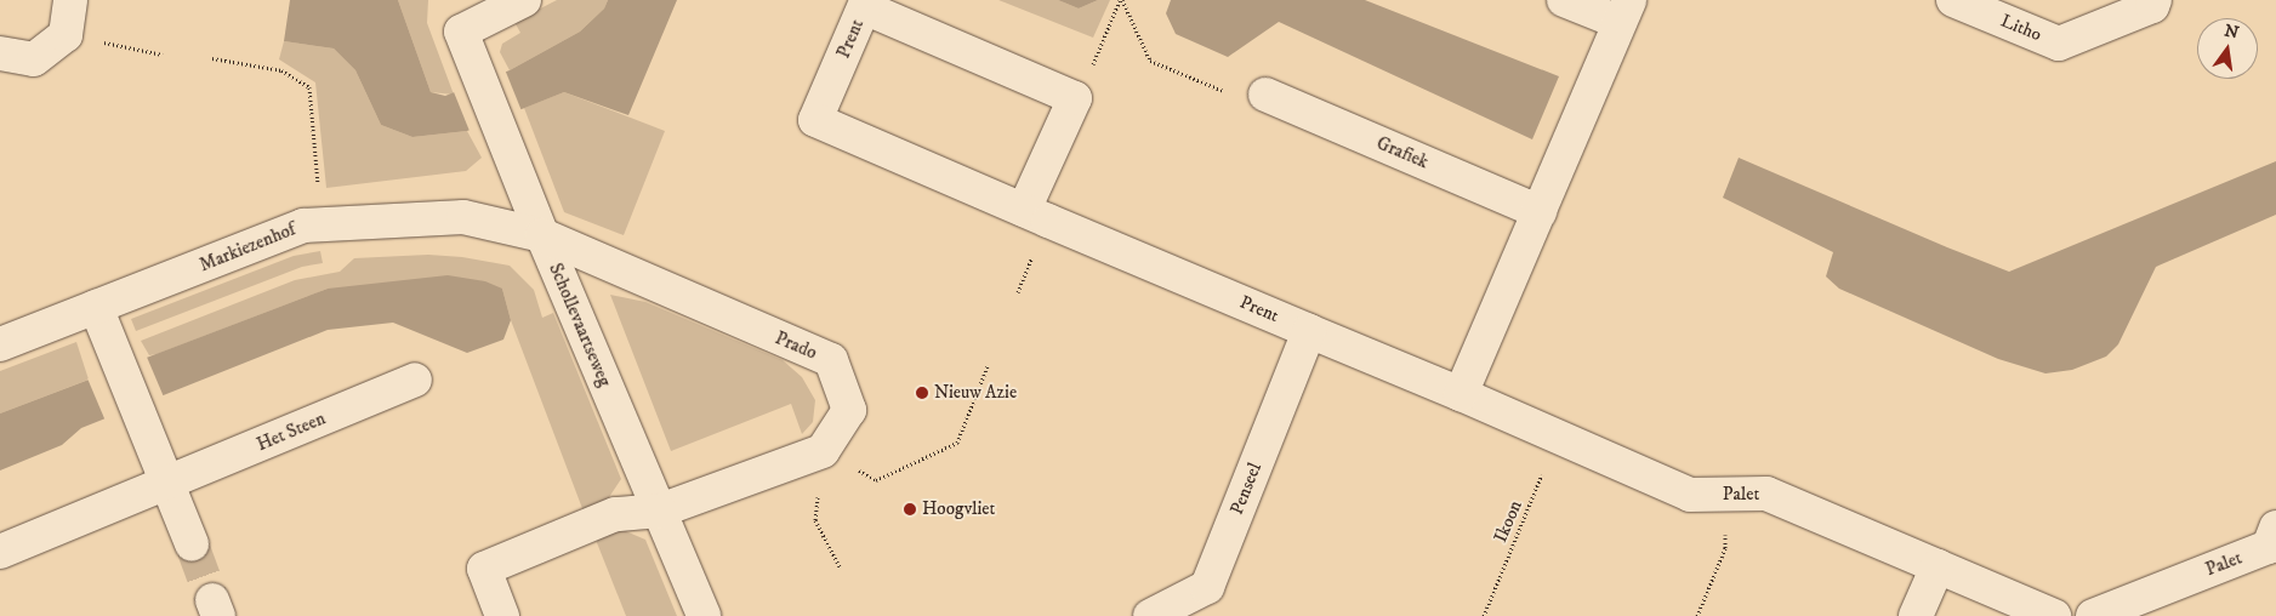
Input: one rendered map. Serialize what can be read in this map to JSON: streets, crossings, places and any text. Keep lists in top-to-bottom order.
{
  "streets": {
    "street": [
      "Litho",
      "Prent",
      "Grafiek",
      "Markiezenhof",
      "Schollevaartseweg",
      "Prado",
      "Het Steen",
      "Penseel",
      "Palet"
    ],
    "path": ["Ikoon"]
  },
  "crossings": [
    ["Prent", "Penseel"],
    ["Prent", "Palet"],
    ["Markiezenhof", "Schollevaartseweg"],
    ["Markiezenhof", "Prado"],
    ["Schollevaartseweg", "Prado"],
    ["Palet", "Ikoon"]
  ],
  "places": ["Nieuw Azie", "Hoogvliet"],
  "north": "top"
}
